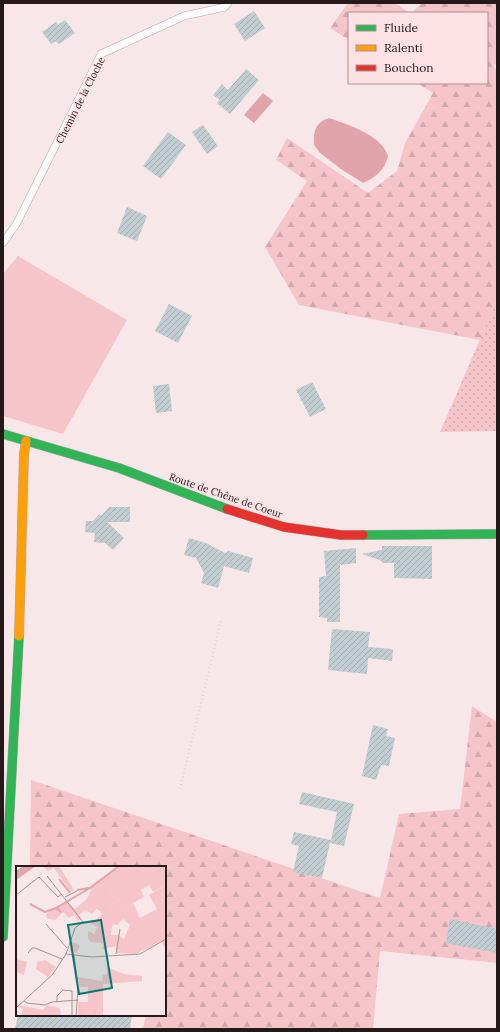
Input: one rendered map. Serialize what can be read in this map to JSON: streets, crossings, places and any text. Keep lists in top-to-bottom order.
{
  "streets": {
    "street": ["Route de Chêne de Coeur"],
    "lane": ["Chemin de la Cloche"]
  },
  "legend": ["Fluide", "Ralenti", "Bouchon"]
}
